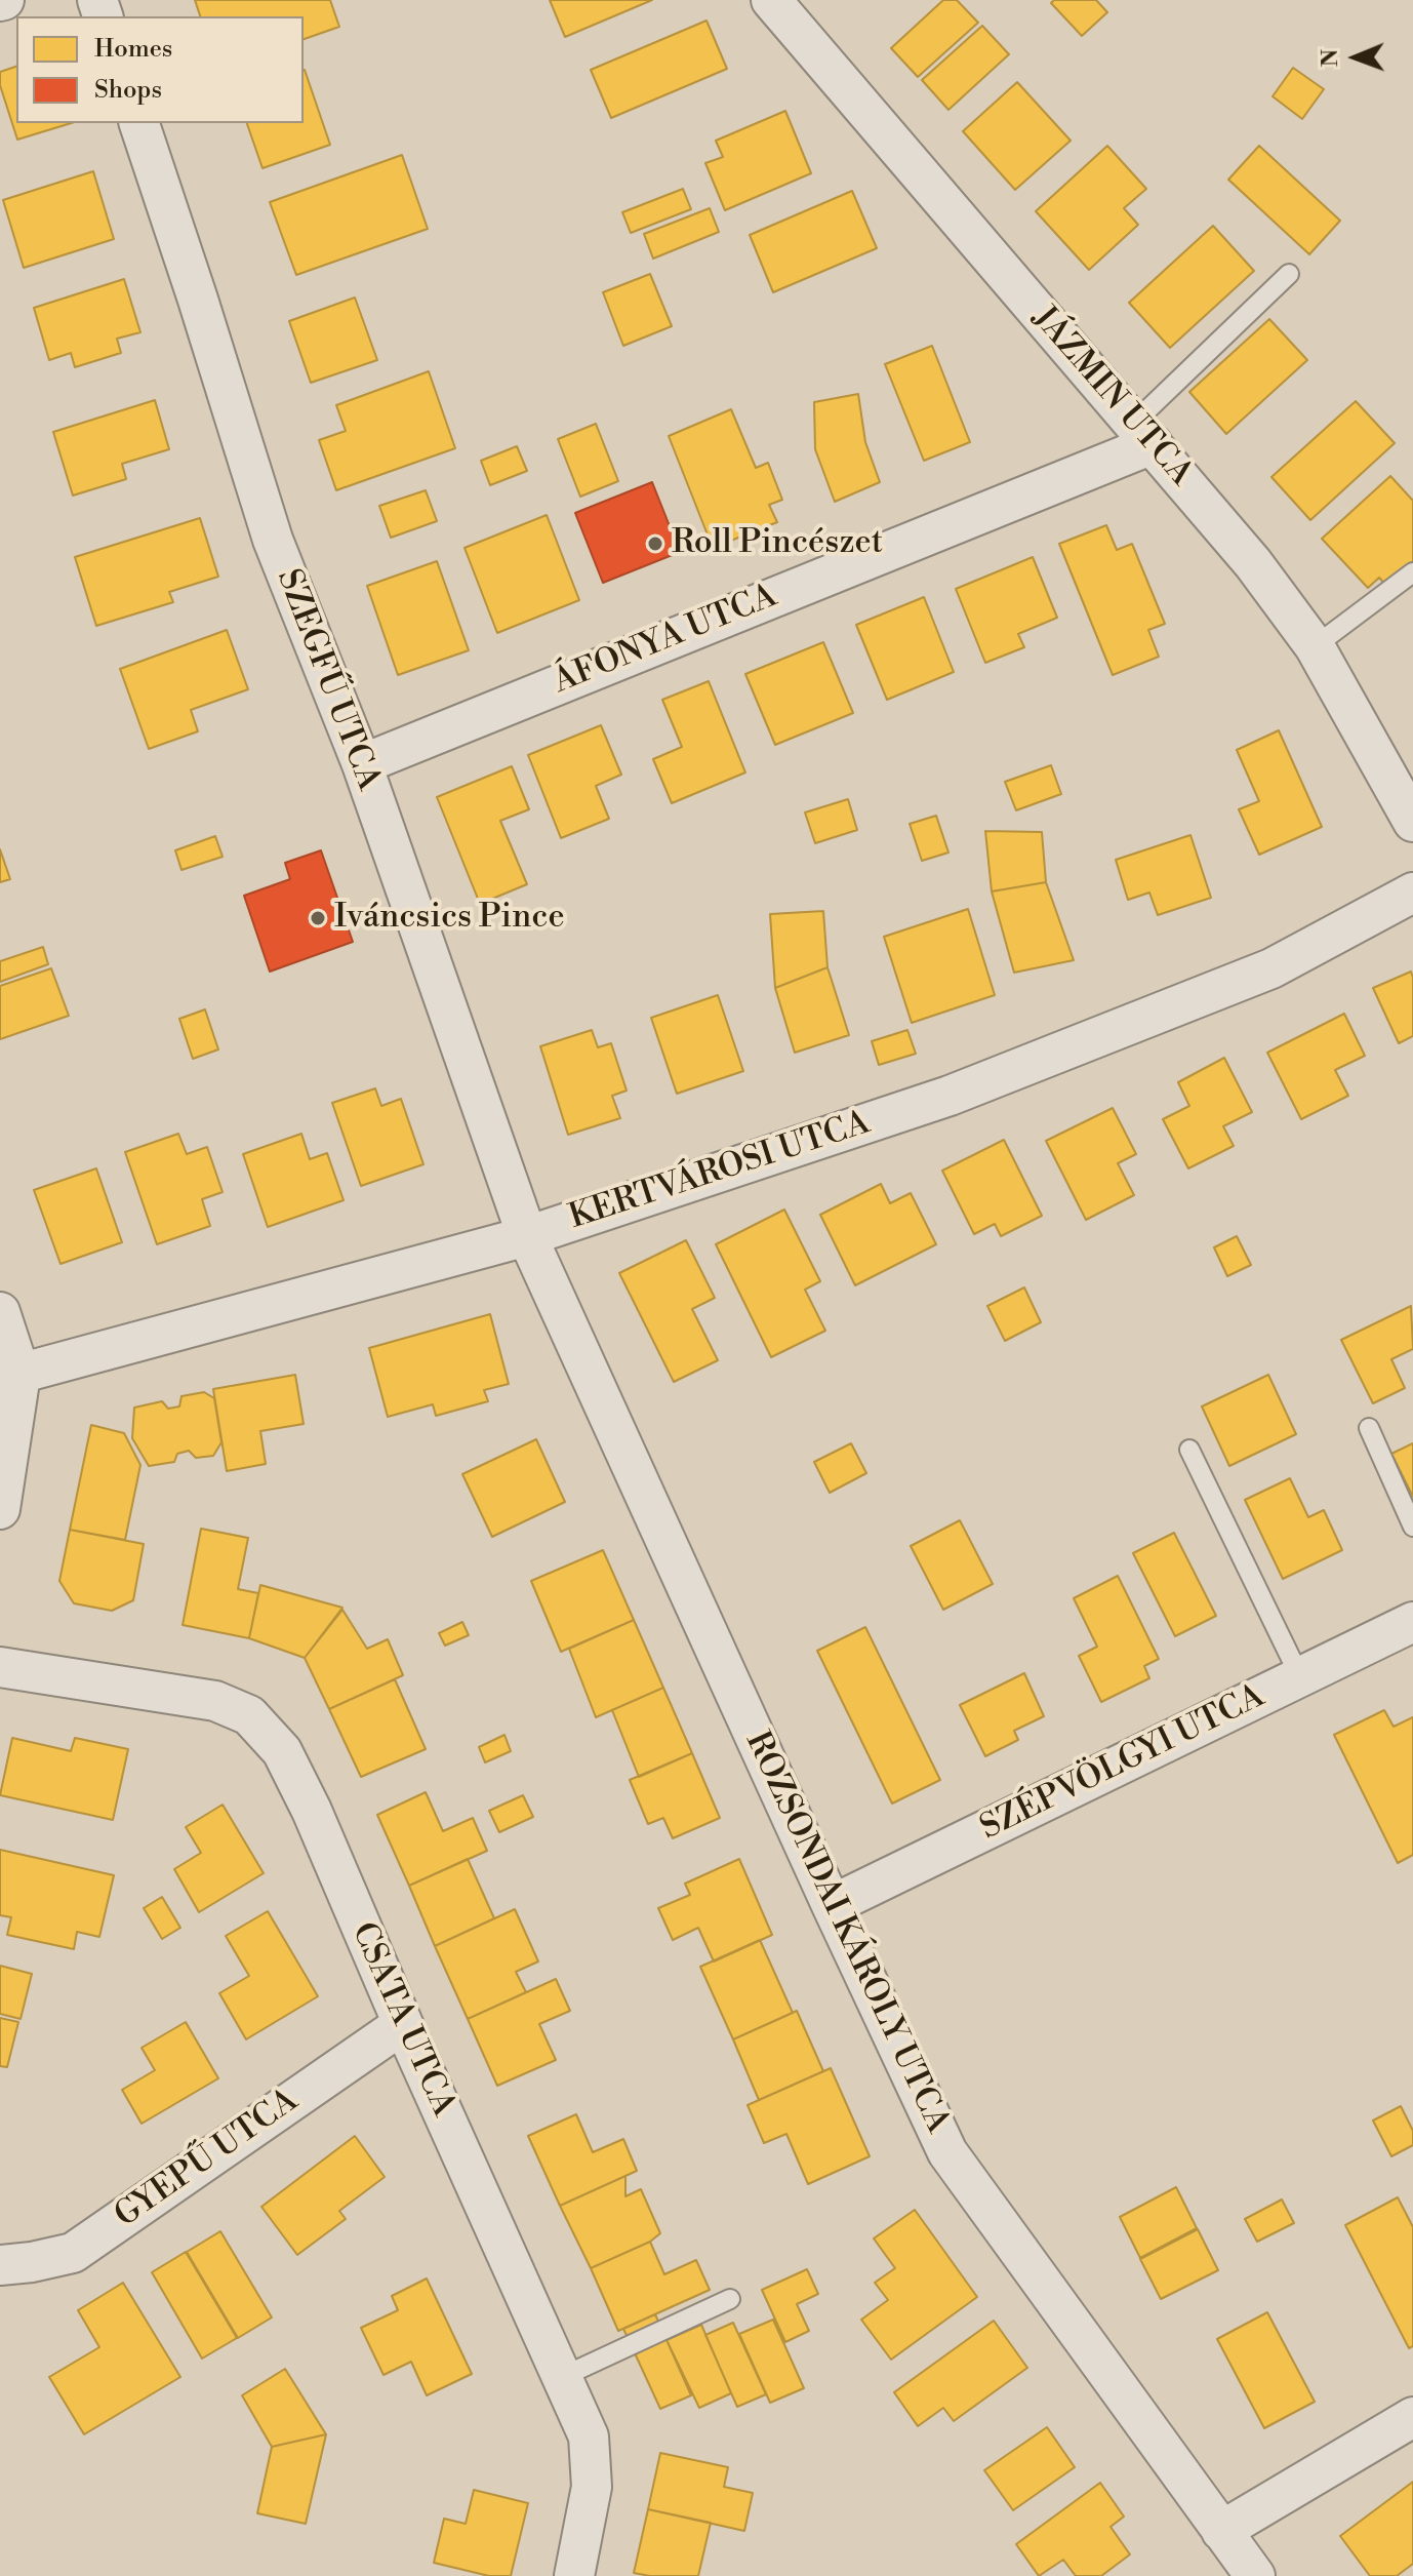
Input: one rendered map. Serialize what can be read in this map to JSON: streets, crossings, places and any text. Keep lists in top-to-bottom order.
{
  "streets": {
    "street": [
      "JÁZMIN UTCA",
      "ÁFONYA UTCA",
      "SZEGFŰ UTCA",
      "KERTVÁROSI UTCA",
      "SZÉPVÖLGYI UTCA",
      "ROZSONDAI KÁROLY UTCA",
      "CSATA UTCA",
      "GYEPŰ UTCA"
    ]
  },
  "crossings": [
    ["JÁZMIN UTCA", "ÁFONYA UTCA"],
    ["ÁFONYA UTCA", "SZEGFŰ UTCA"],
    ["SZEGFŰ UTCA", "KERTVÁROSI UTCA"],
    ["SZEGFŰ UTCA", "ROZSONDAI KÁROLY UTCA"],
    ["KERTVÁROSI UTCA", "ROZSONDAI KÁROLY UTCA"],
    ["SZÉPVÖLGYI UTCA", "ROZSONDAI KÁROLY UTCA"],
    ["CSATA UTCA", "GYEPŰ UTCA"]
  ],
  "places": ["Roll Pincészet", "Iváncsics Pince"],
  "legend": ["Homes", "Shops"],
  "north": "left"
}
